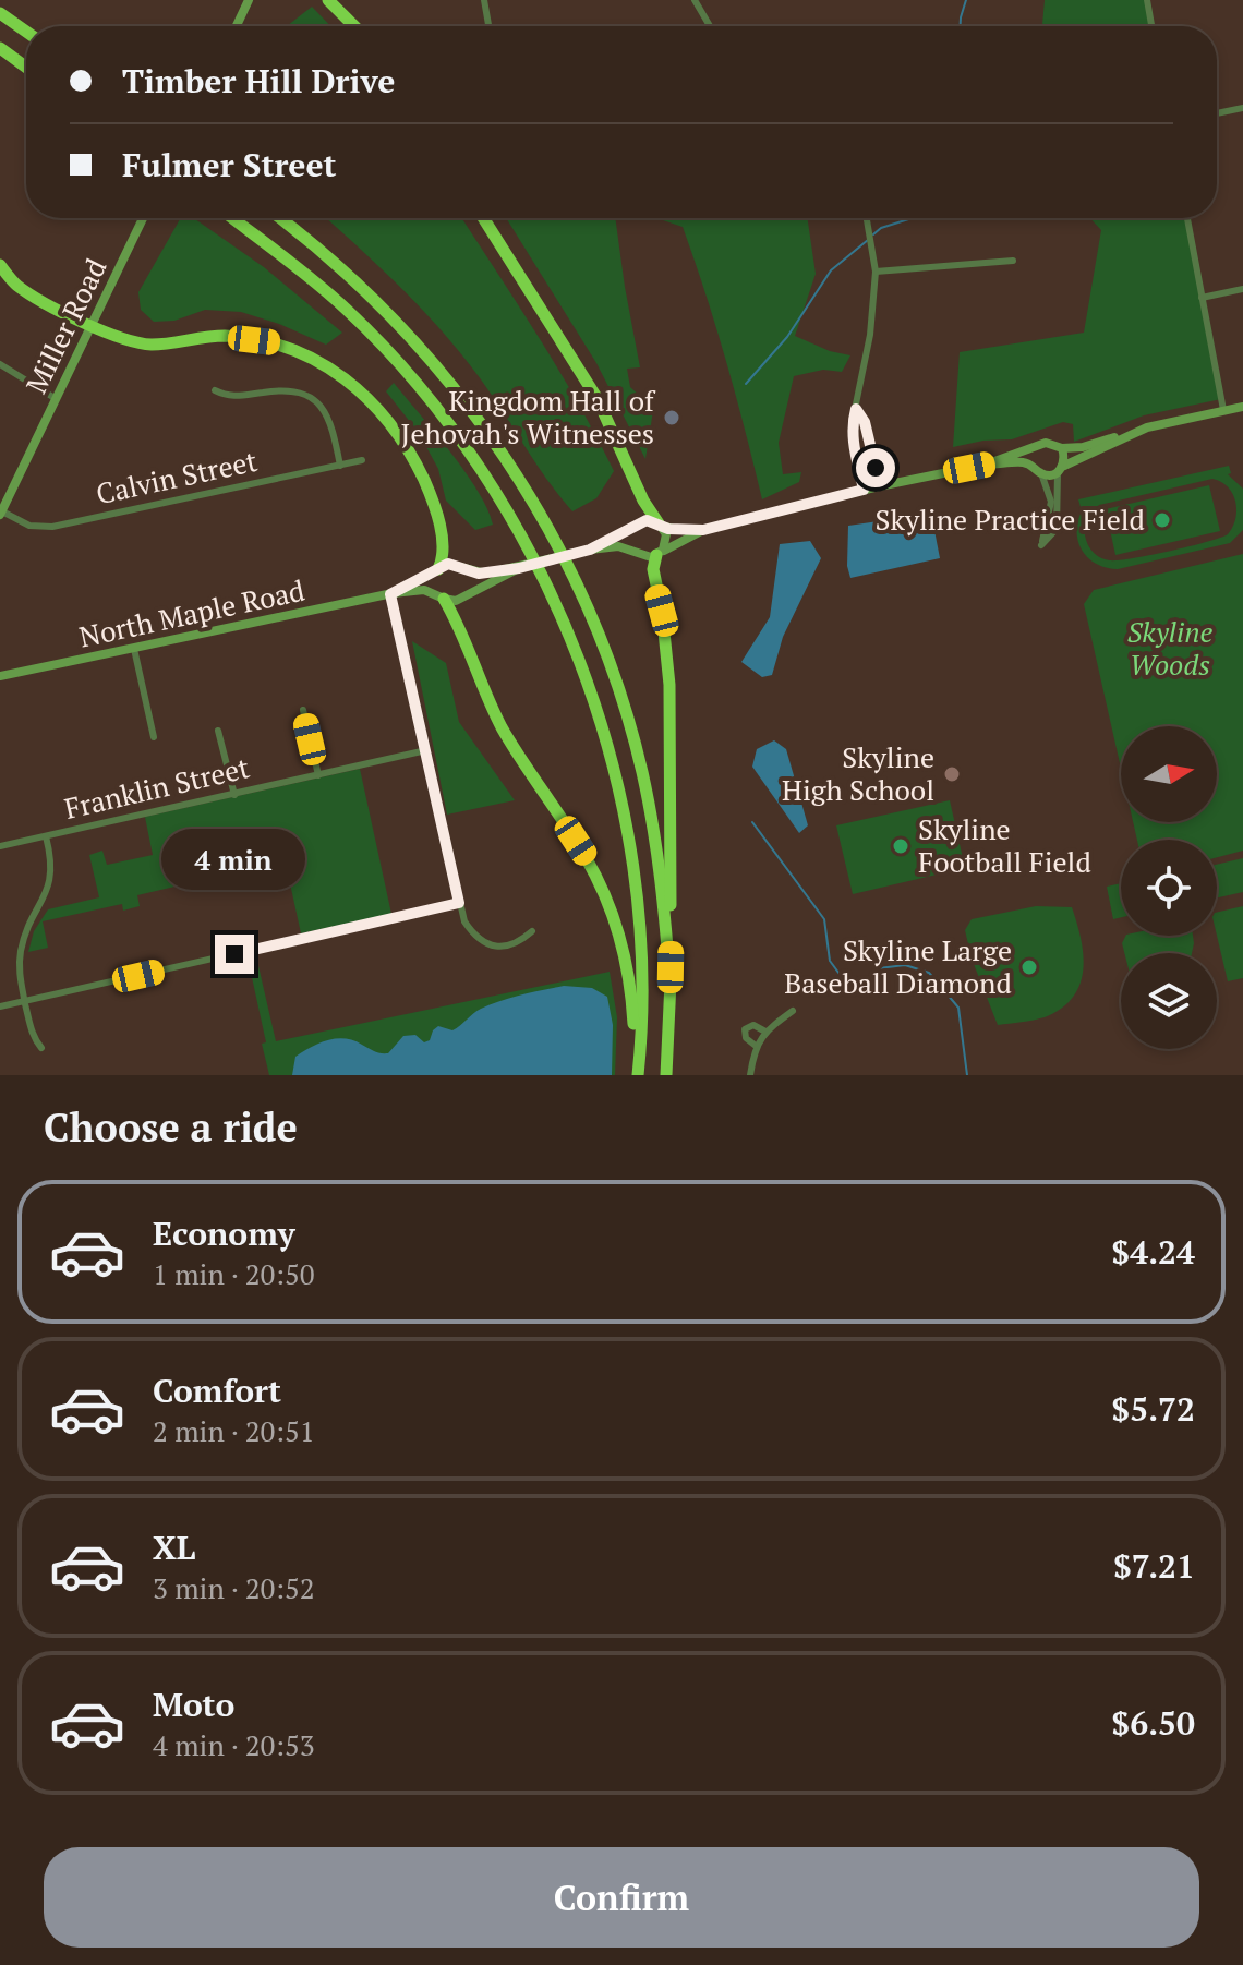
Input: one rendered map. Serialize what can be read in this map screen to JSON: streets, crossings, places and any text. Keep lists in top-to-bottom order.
{
  "streets": {
    "main road": ["Miller Road", "North Maple Road"],
    "street": ["Calvin Street", "Franklin Street"]
  },
  "crossings": [
    ["Miller Road", "Calvin Street"]
  ],
  "parks": ["Skyline Woods"],
  "places": [
    "Kingdom Hall of Jehovah's Witnesses",
    "Skyline Practice Field",
    "Skyline High School",
    "Skyline Football Field",
    "Skyline Large Baseball Diamond"
  ],
  "north": "right",
  "page": {
    "banner": ["Timber Hill Drive", "Fulmer Street"],
    "bubble": "4 min",
    "heading": "Choose a ride",
    "list": [
      {
        "name": "Economy",
        "note": "1 min · 20:50",
        "value": "$4.24"
      },
      {
        "name": "Comfort",
        "note": "2 min · 20:51",
        "value": "$5.72"
      },
      {
        "name": "XL",
        "note": "3 min · 20:52",
        "value": "$7.21"
      },
      {
        "name": "Moto",
        "note": "4 min · 20:53",
        "value": "$6.50"
      }
    ],
    "buttons": "Confirm"
  }
}
